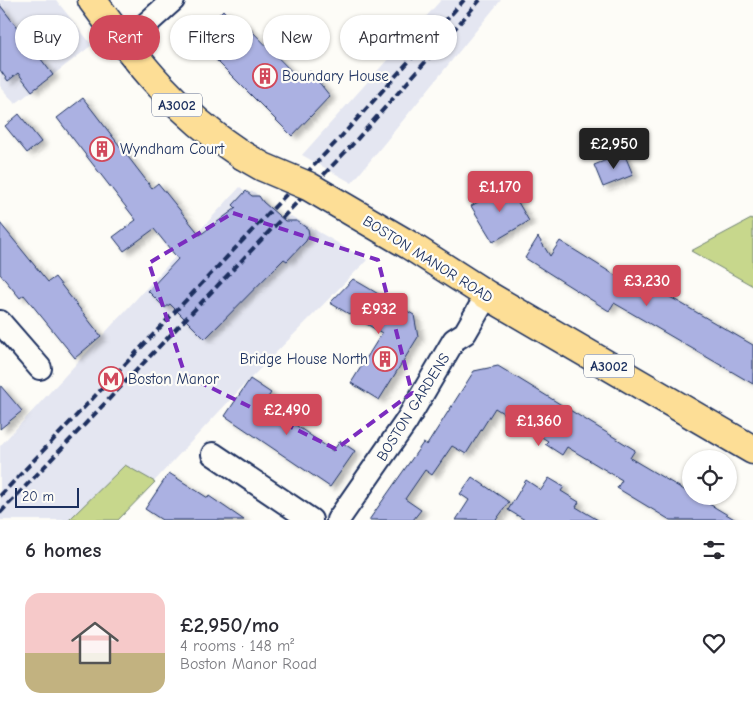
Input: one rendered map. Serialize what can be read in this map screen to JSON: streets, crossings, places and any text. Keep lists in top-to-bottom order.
{
  "streets": {
    "main road": ["A3002", "BOSTON MANOR ROAD"],
    "street": ["BOSTON GARDENS"]
  },
  "crossings": [
    ["BOSTON MANOR ROAD", "BOSTON GARDENS"]
  ],
  "places": {
    "building": ["Boundary House", "Wyndham Court", "Bridge House North"],
    "metro station": ["Boston Manor"]
  },
  "scale_bar": "20 m",
  "page": {
    "chip": [
      "Buy",
      "Rent",
      "Filters",
      "New",
      "Apartment"
    ],
    "price": [
      "£2,950",
      "£1,170",
      "£3,230",
      "£932",
      "£2,490",
      "£1,360"
    ],
    "scale": "20 m",
    "heading": "6 homes",
    "list": [
      {
        "name": "£2,950/mo",
        "note": "4 rooms · 148 m² · Boston Manor Road"
      }
    ]
  }
}
